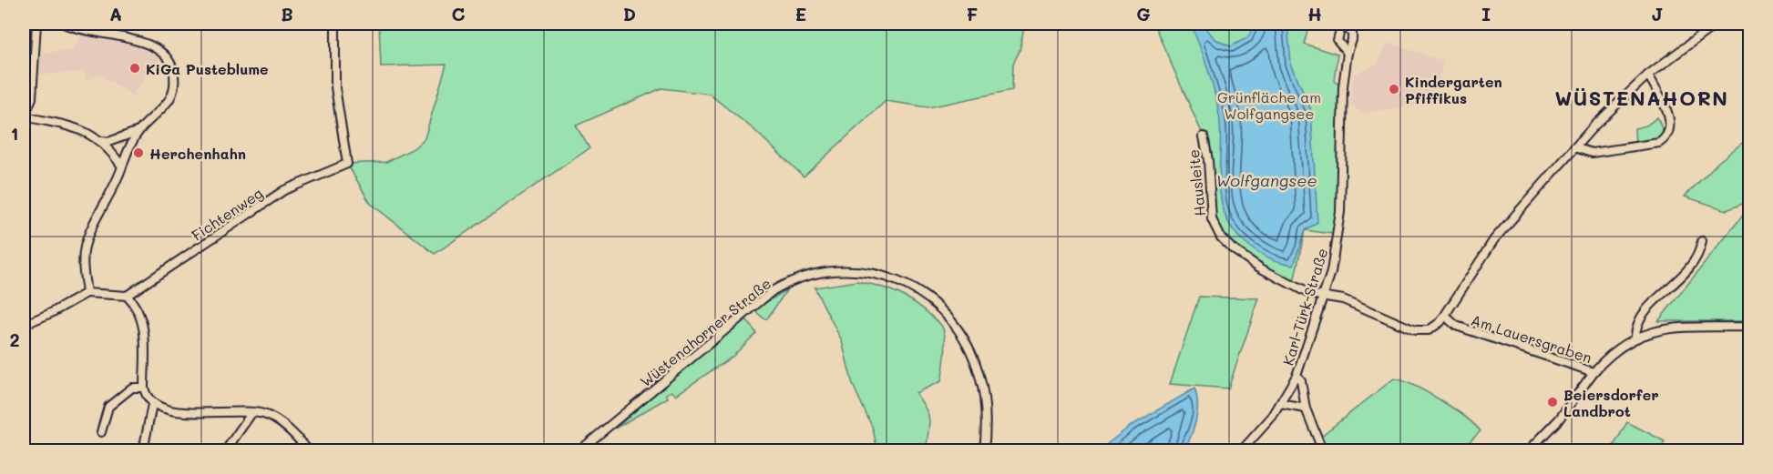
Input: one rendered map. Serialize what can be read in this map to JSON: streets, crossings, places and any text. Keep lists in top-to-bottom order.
{
  "streets": {
    "street": [
      "Hausleite",
      "Fichtenweg",
      "Karl-Türk-Straße",
      "Wüstenahorner Straße",
      "Am Lauersgraben"
    ]
  },
  "crossings": [
    ["Hausleite", "Karl-Türk-Straße"],
    ["Hausleite", "Am Lauersgraben"]
  ],
  "districts": ["WÜSTENAHORN"],
  "water": ["Wolfgangsee"],
  "parks": ["Grünfläche am Wolfgangsee"],
  "places": [
    "KiGa Pusteblume",
    "Kindergarten Pfiffikus",
    "Herchenhahn",
    "Beiersdorfer Landbrot"
  ],
  "grid": {
    "columns": [
      "A",
      "B",
      "C",
      "D",
      "E",
      "F",
      "G",
      "H",
      "I",
      "J"
    ],
    "rows": ["1", "2"]
  }
}
